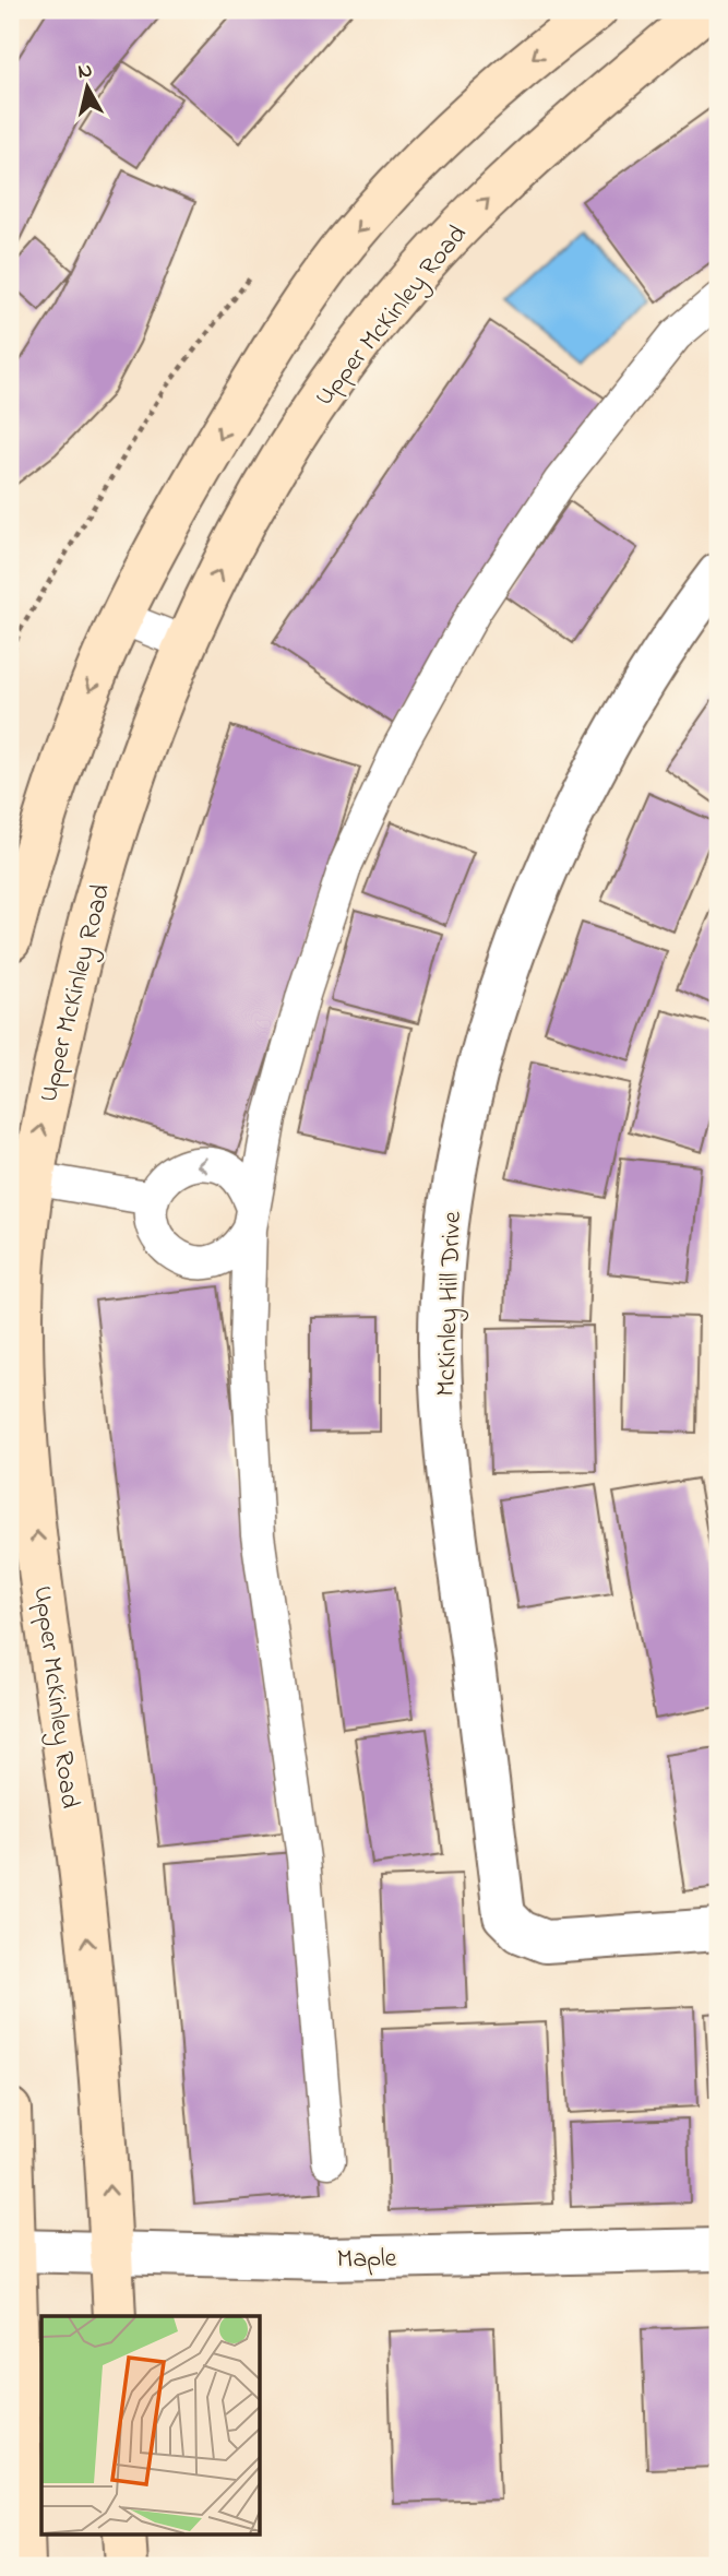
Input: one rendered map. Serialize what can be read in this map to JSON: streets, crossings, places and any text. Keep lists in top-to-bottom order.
{
  "streets": {
    "main road": ["Upper McKinley Road"],
    "street": ["McKinley Hill Drive", "Maple"]
  },
  "crossings": [
    ["Upper McKinley Road", "Maple"]
  ],
  "north": "top"
}
